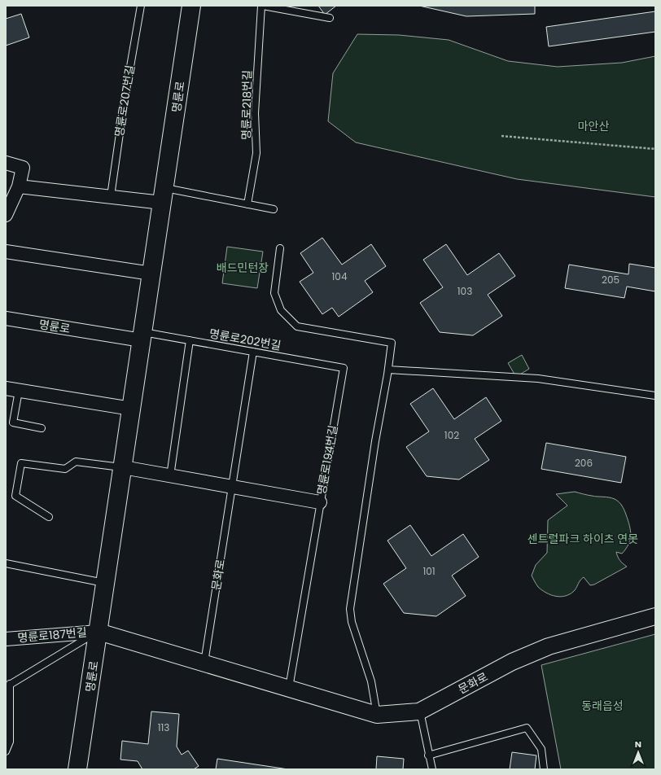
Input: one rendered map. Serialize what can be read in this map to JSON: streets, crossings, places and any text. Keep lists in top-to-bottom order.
{
  "streets": {
    "main road": ["명륜로"],
    "street": ["명륜로194번길", "문화로", "명륜로187번길"],
    "lane": ["명륜로207번길", "명륜로218번길", "명륜로202번길"]
  },
  "crossings": [
    ["명륜로", "명륜로202번길"],
    ["명륜로", "명륜로194번길"],
    ["명륜로", "문화로"],
    ["명륜로", "명륜로187번길"],
    ["명륜로202번길", "명륜로194번길"],
    ["명륜로194번길", "문화로"],
    ["문화로", "명륜로187번길"]
  ],
  "parks": [
    "마안산",
    "배드민턴장",
    "센트럴파크 하이츠 연못",
    "동래읍성"
  ],
  "house_numbers": [
    "104",
    "205",
    "103",
    "102",
    "206",
    "101",
    "113"
  ],
  "north": "top"
}
